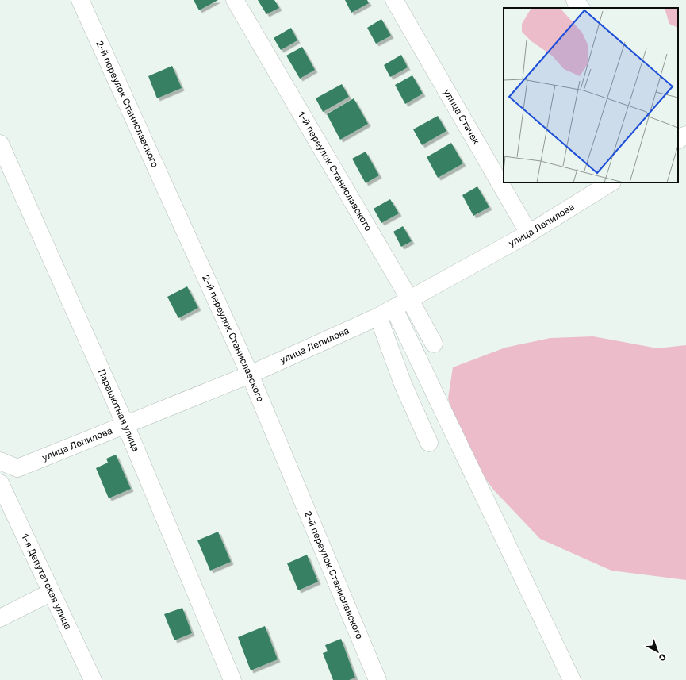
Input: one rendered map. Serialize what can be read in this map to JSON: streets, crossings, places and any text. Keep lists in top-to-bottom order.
{
  "streets": {
    "street": [
      "2-й переулок Станиславского",
      "улица Стачек",
      "1-й переулок Станиславского",
      "улица Лепилова",
      "Парашютная улица",
      "1-я Депутатская улица"
    ]
  },
  "crossings": [
    ["2-й переулок Станиславского", "улица Лепилова"],
    ["улица Стачек", "улица Лепилова"],
    ["1-й переулок Станиславского", "улица Лепилова"],
    ["улица Лепилова", "Парашютная улица"]
  ],
  "north": "bottom right"
}
